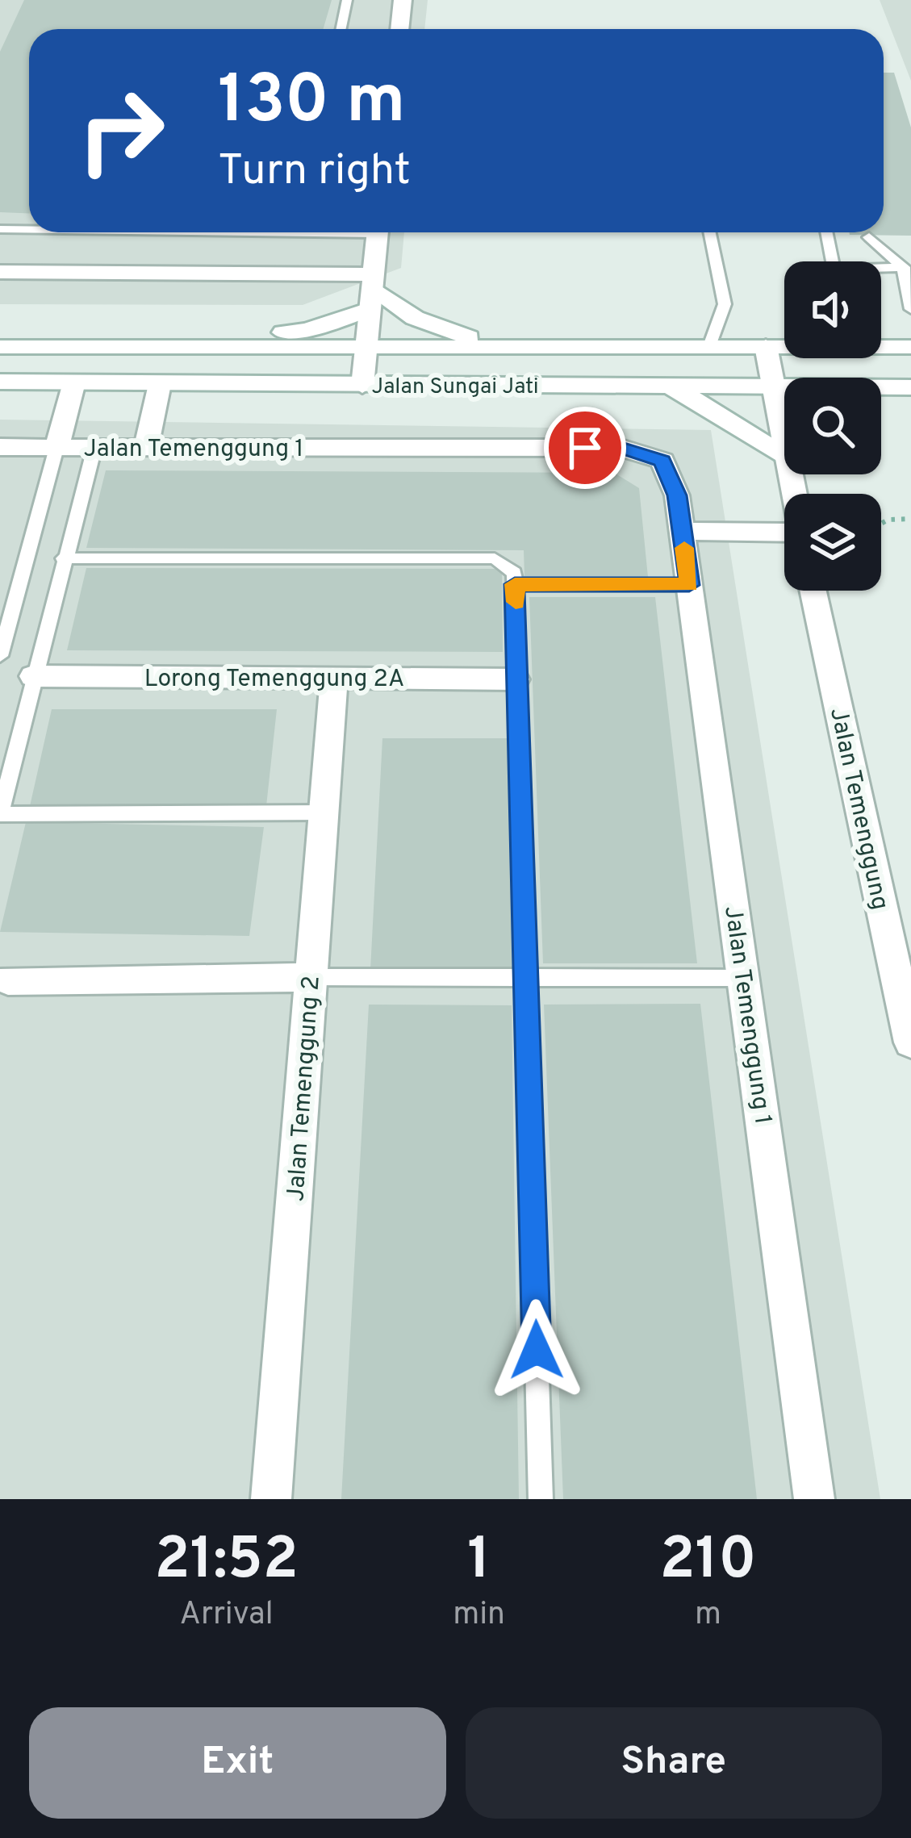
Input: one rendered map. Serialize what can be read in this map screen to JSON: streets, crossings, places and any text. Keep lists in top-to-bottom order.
{
  "streets": {
    "street": [
      "Jalan Sungai Jati",
      "Jalan Temenggung 1",
      "Lorong Temenggung 2A",
      "Jalan Temenggung",
      "Jalan Temenggung 2"
    ]
  },
  "crossings": [
    ["Lorong Temenggung 2A", "Jalan Temenggung 2"]
  ],
  "page": {
    "turn": ["130 m", "Turn right"],
    "eta": [
      "21:52",
      "Arrival",
      "1",
      "min",
      "210",
      "m"
    ],
    "buttons": ["Exit", "Share"]
  }
}
